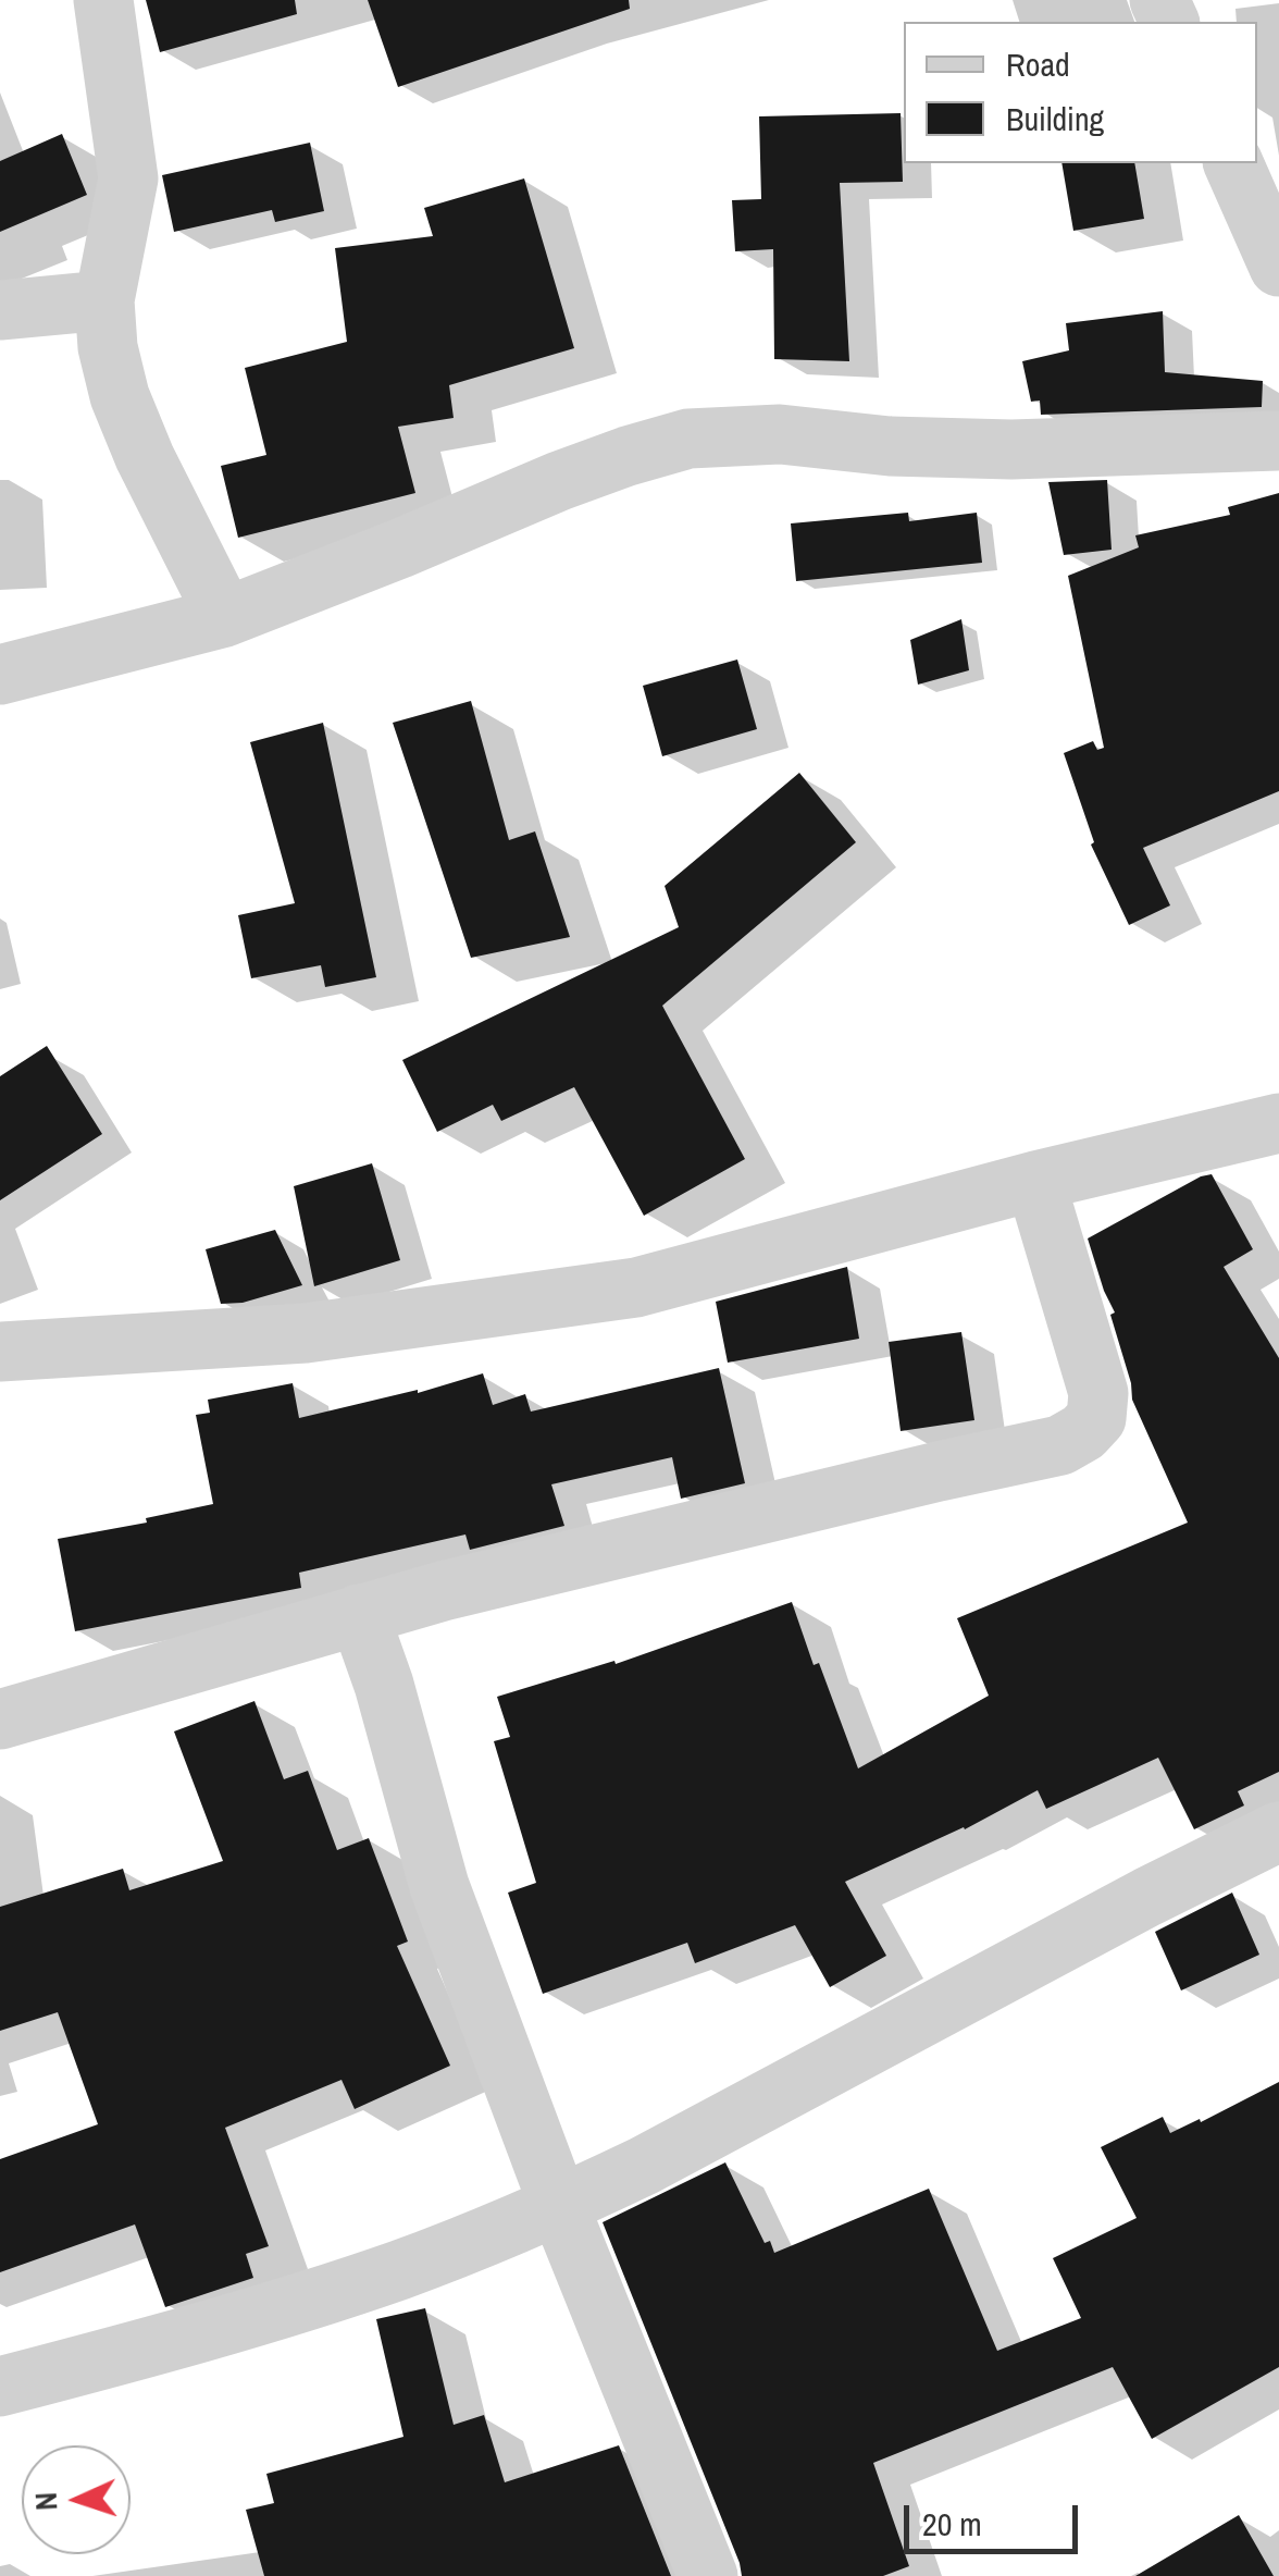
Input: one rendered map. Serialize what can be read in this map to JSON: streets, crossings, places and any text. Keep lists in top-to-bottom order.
{
  "legend": ["Road", "Building"],
  "scale_bar": "20 m",
  "north": "left"
}
